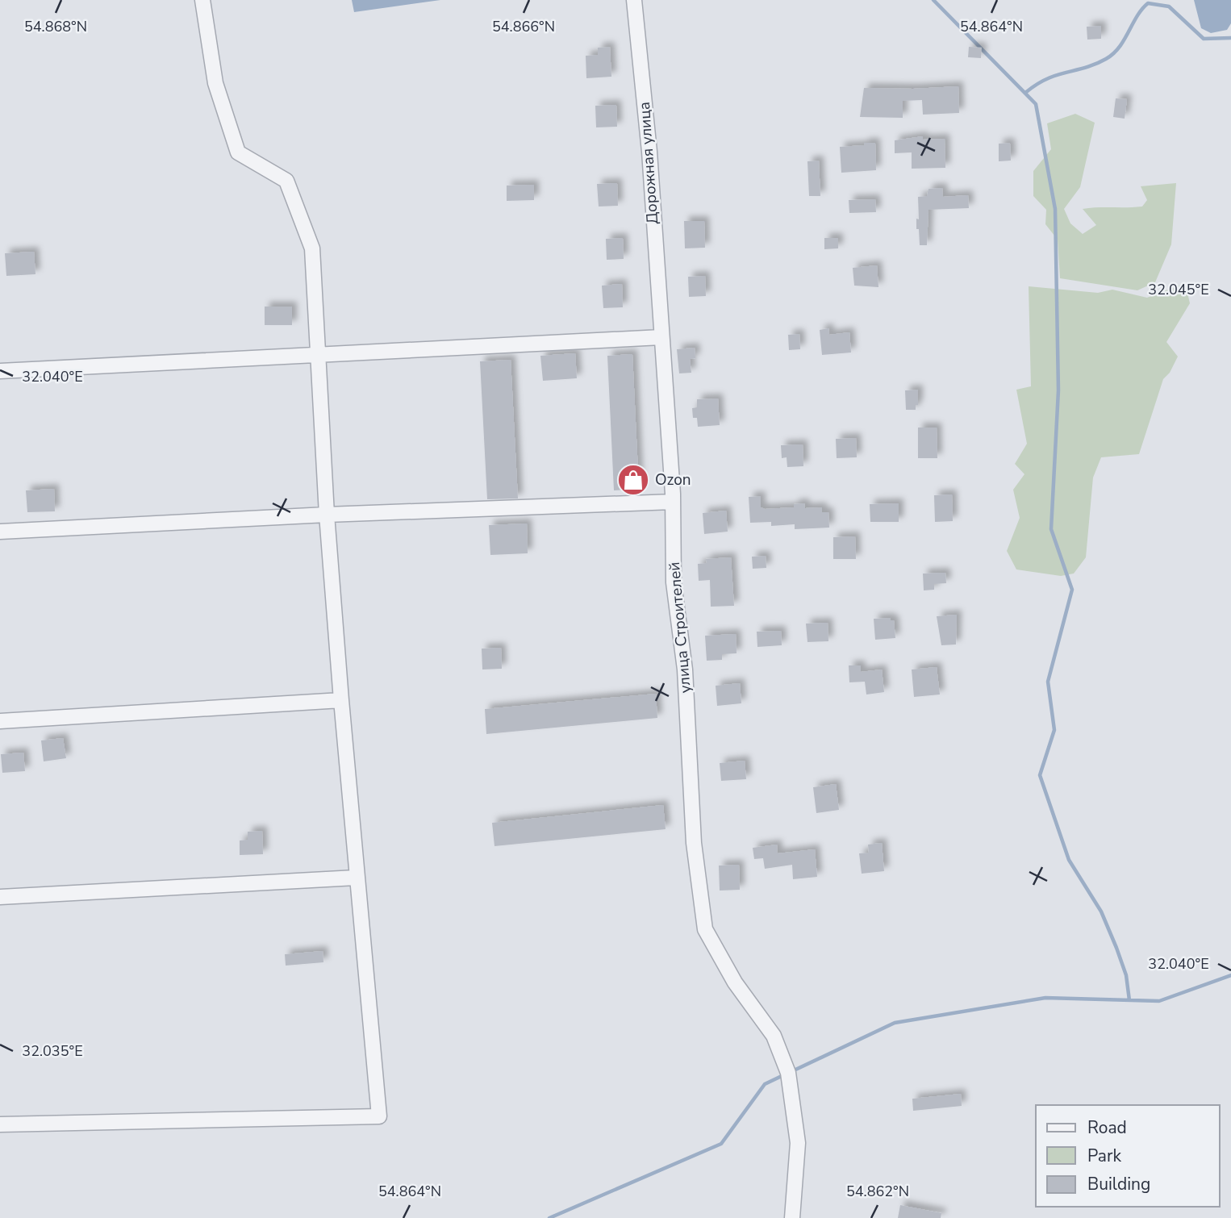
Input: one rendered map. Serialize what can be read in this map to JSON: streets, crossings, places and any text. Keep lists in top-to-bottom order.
{
  "streets": {
    "street": ["Дорожная улица", "улица Строителей"]
  },
  "crossings": [
    ["Дорожная улица", "улица Строителей"]
  ],
  "places": {
    "shop": ["Ozon"]
  },
  "legend": ["Road", "Park", "Building"],
  "coordinates": [
    "54.868°N",
    "54.866°N",
    "54.864°N",
    "32.045°E",
    "32.040°E",
    "32.035°E",
    "54.862°N"
  ]
}
